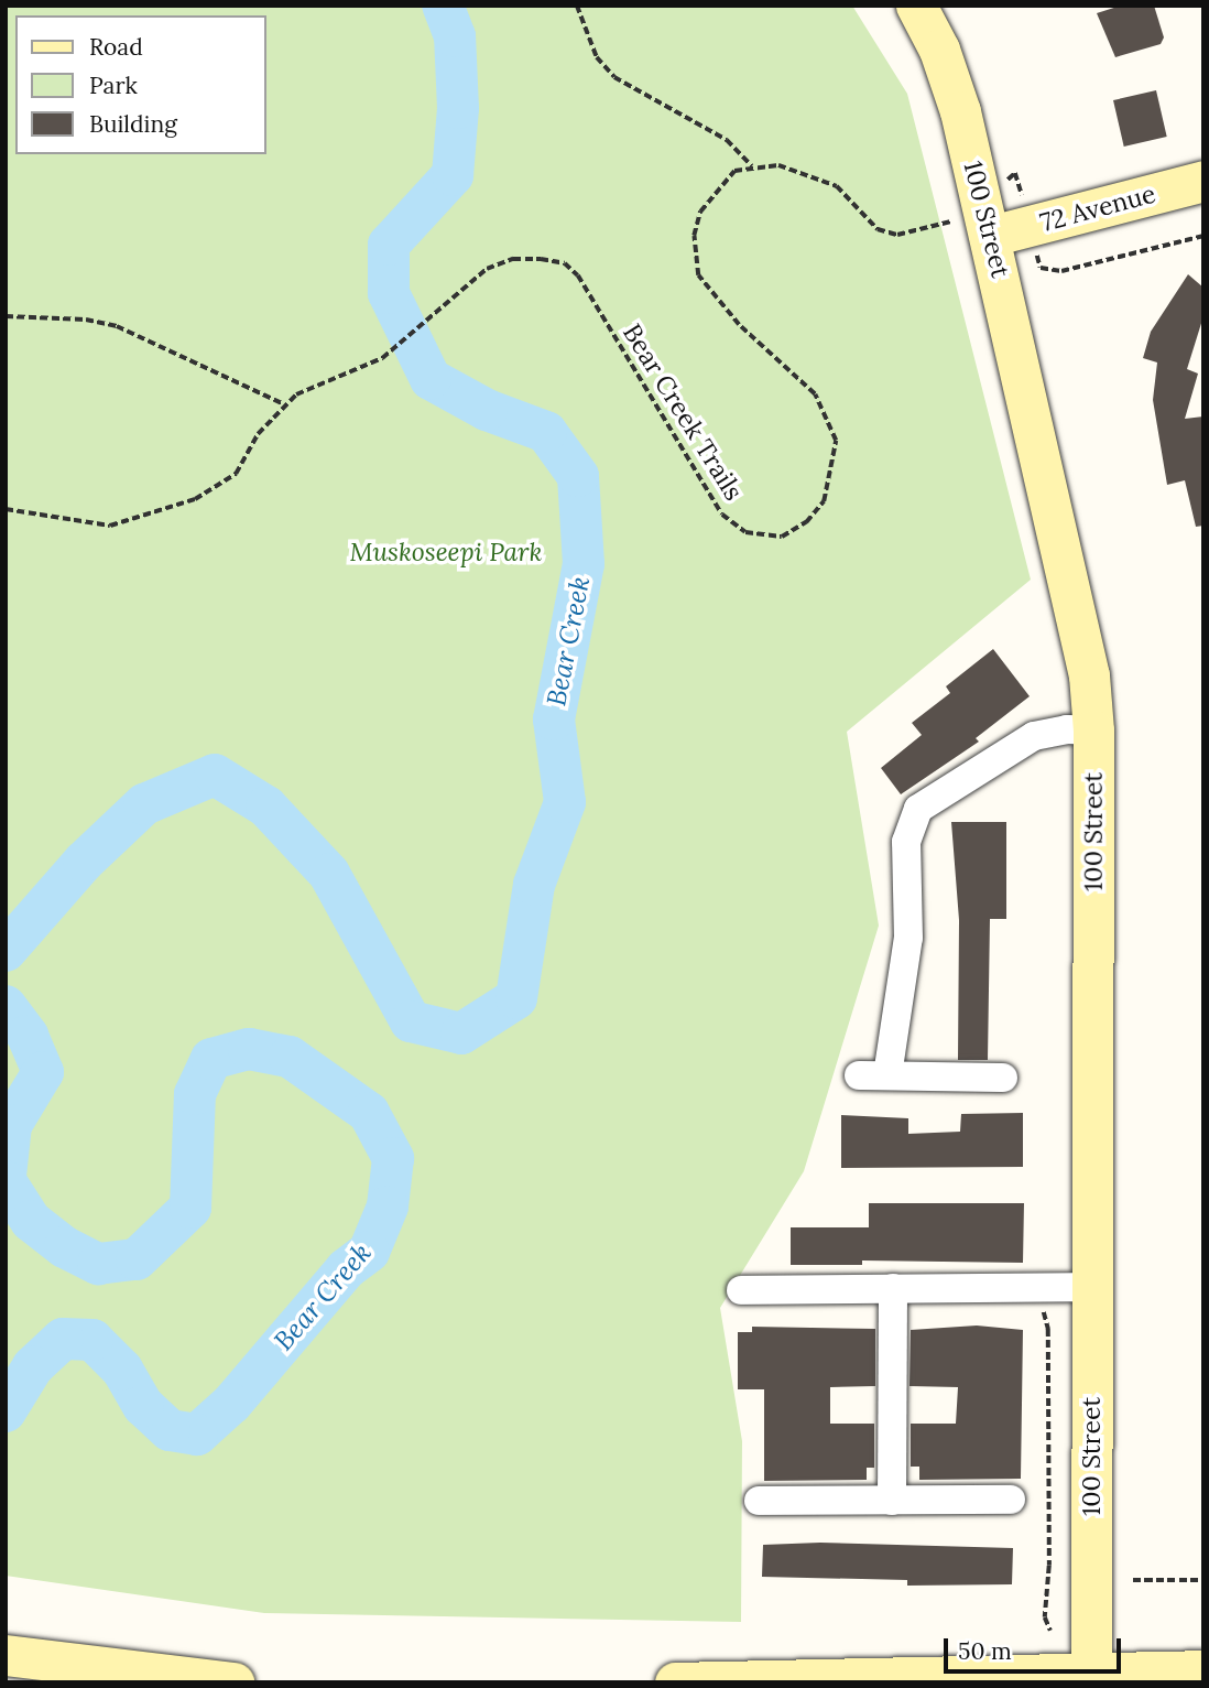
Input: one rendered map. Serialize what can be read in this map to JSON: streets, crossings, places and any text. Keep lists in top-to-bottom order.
{
  "streets": {
    "main road": ["72 Avenue", "100 Street"],
    "path": ["Bear Creek Trails"]
  },
  "crossings": [
    ["72 Avenue", "100 Street"]
  ],
  "water": ["Bear Creek"],
  "parks": ["Muskoseepi Park"],
  "legend": ["Road", "Park", "Building"],
  "scale_bar": "50 m"
}
